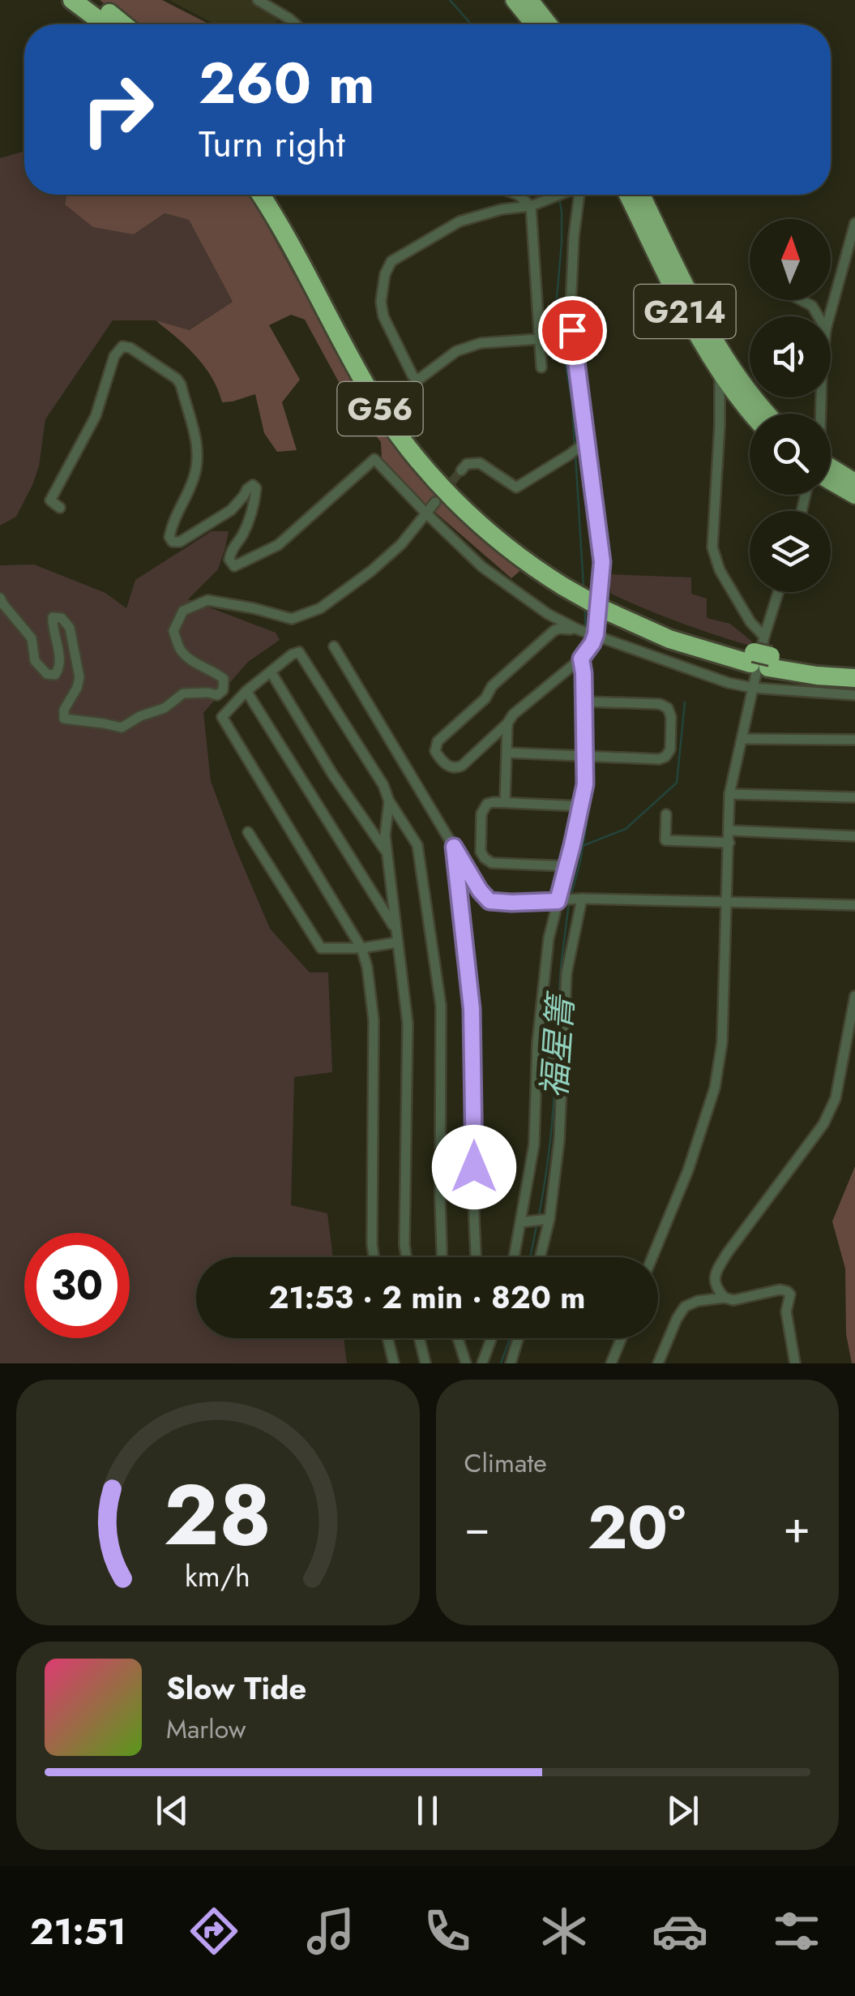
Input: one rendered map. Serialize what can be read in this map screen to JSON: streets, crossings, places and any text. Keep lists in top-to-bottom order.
{
  "streets": {
    "highway": ["G214", "G56"]
  },
  "water": ["福星箐"],
  "north": "top",
  "page": {
    "turn": ["260 m", "Turn right"],
    "limit": "30",
    "trip": "21:53 · 2 min · 820 m",
    "tile": "Climate",
    "heat": ["−", "20°", "+"],
    "song": ["Slow Tide", "Marlow"],
    "tabs": "21:51",
    "gauge": ["28", "km/h"]
  }
}
